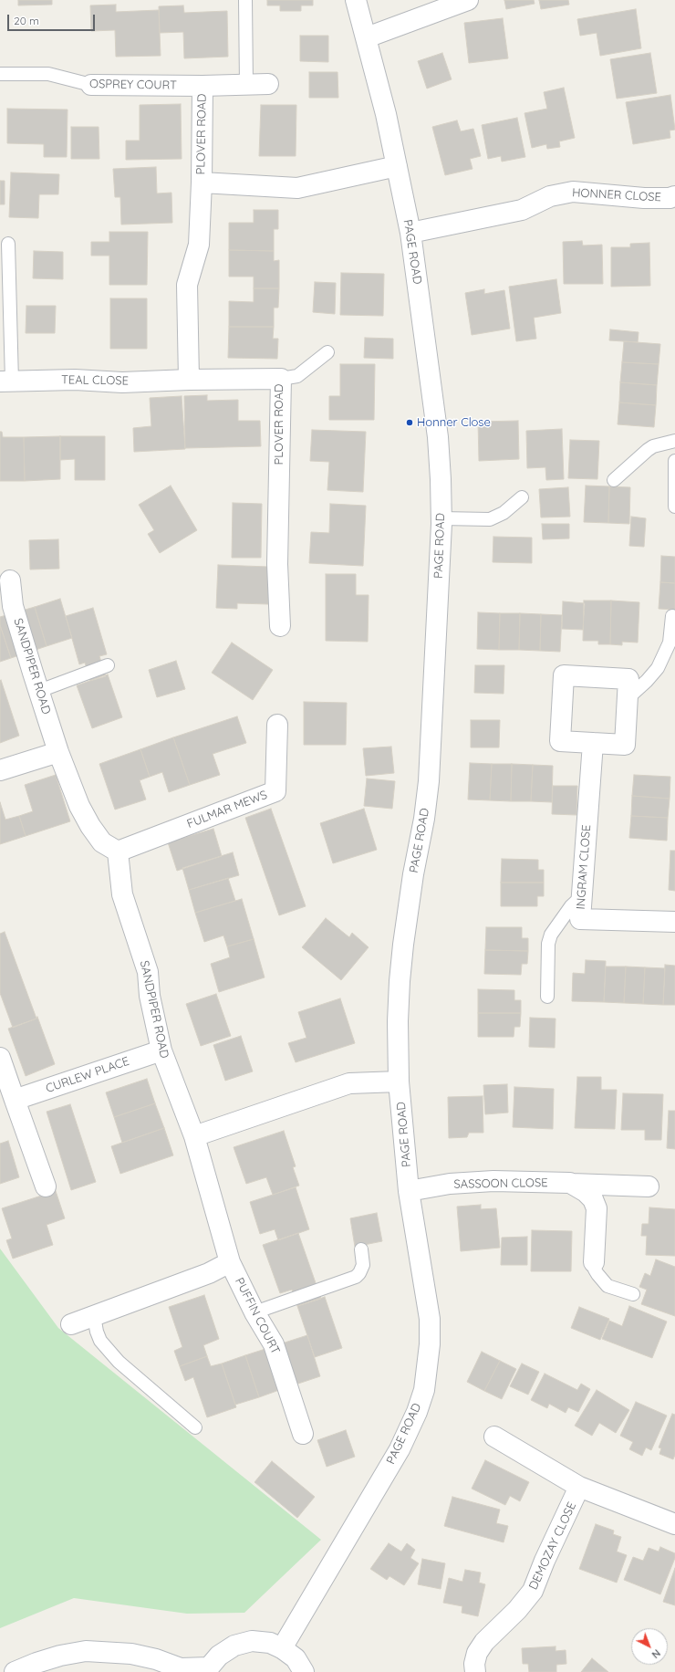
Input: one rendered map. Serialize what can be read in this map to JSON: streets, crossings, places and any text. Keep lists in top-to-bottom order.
{
  "streets": {
    "street": [
      "OSPREY COURT",
      "PLOVER ROAD",
      "HONNER CLOSE",
      "PAGE ROAD",
      "TEAL CLOSE",
      "SANDPIPER ROAD",
      "FULMAR MEWS",
      "INGRAM CLOSE",
      "CURLEW PLACE",
      "SASSOON CLOSE",
      "PUFFIN COURT",
      "DEMOZAY CLOSE"
    ]
  },
  "crossings": [
    ["OSPREY COURT", "PLOVER ROAD"],
    ["PLOVER ROAD", "PAGE ROAD"],
    ["PLOVER ROAD", "TEAL CLOSE"],
    ["HONNER CLOSE", "PAGE ROAD"],
    ["PAGE ROAD", "SASSOON CLOSE"],
    ["SANDPIPER ROAD", "FULMAR MEWS"],
    ["SANDPIPER ROAD", "CURLEW PLACE"],
    ["SANDPIPER ROAD", "PUFFIN COURT"]
  ],
  "places": ["Honner Close"],
  "scale_bar": "20 m",
  "north": "bottom right"
}
